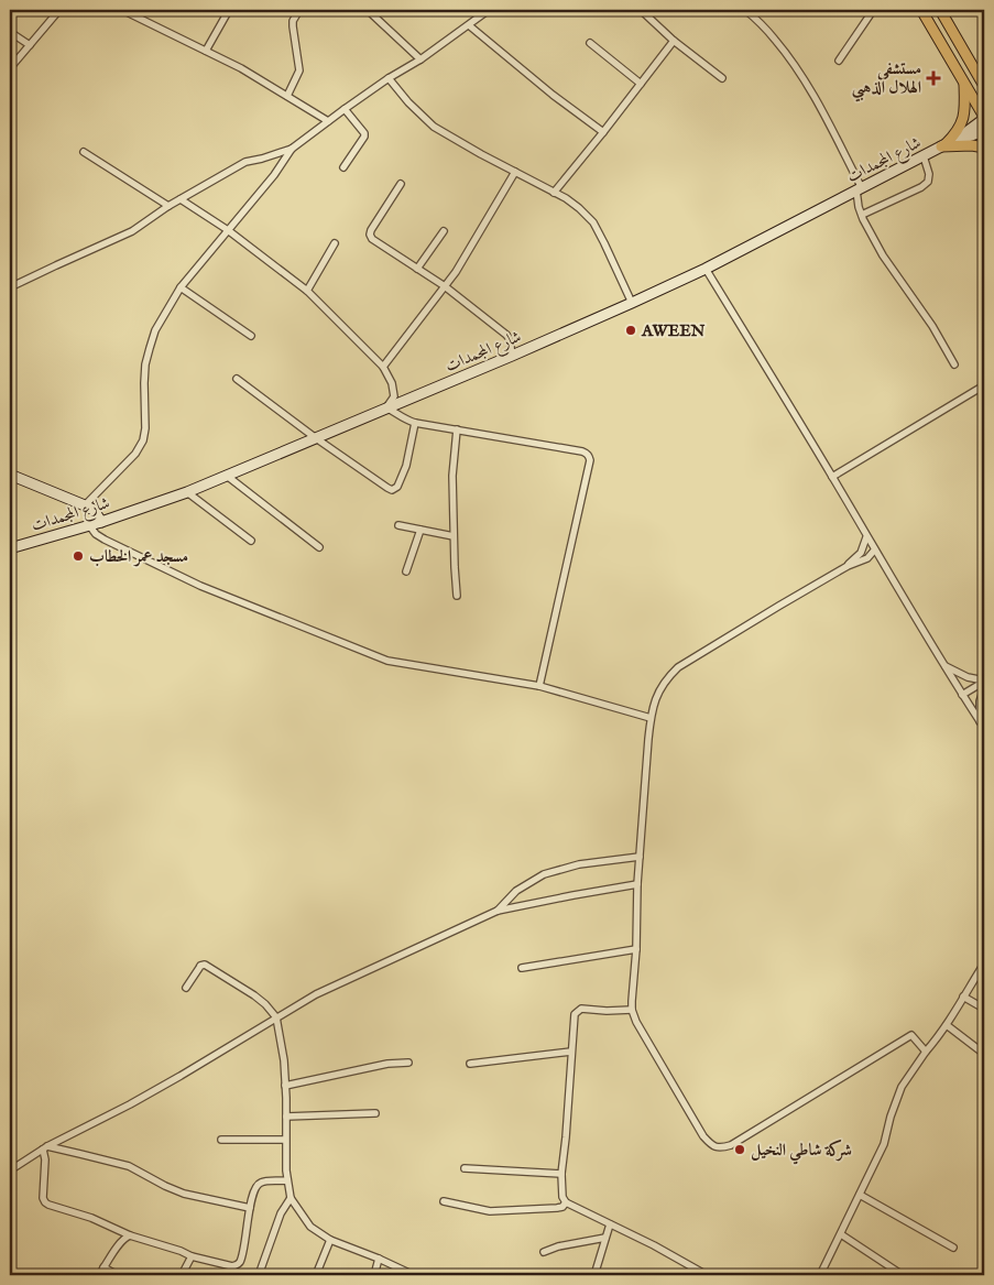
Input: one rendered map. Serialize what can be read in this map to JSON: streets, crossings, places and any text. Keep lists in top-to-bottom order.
{
  "streets": {
    "main road": ["شارع المجمدات"]
  },
  "places": {
    "health": ["مستشفى الهلال الذهبي"],
    "other": ["AWEEN", "مسجد عمر الخطاب", "شركة شاطي النخيل"]
  }
}
